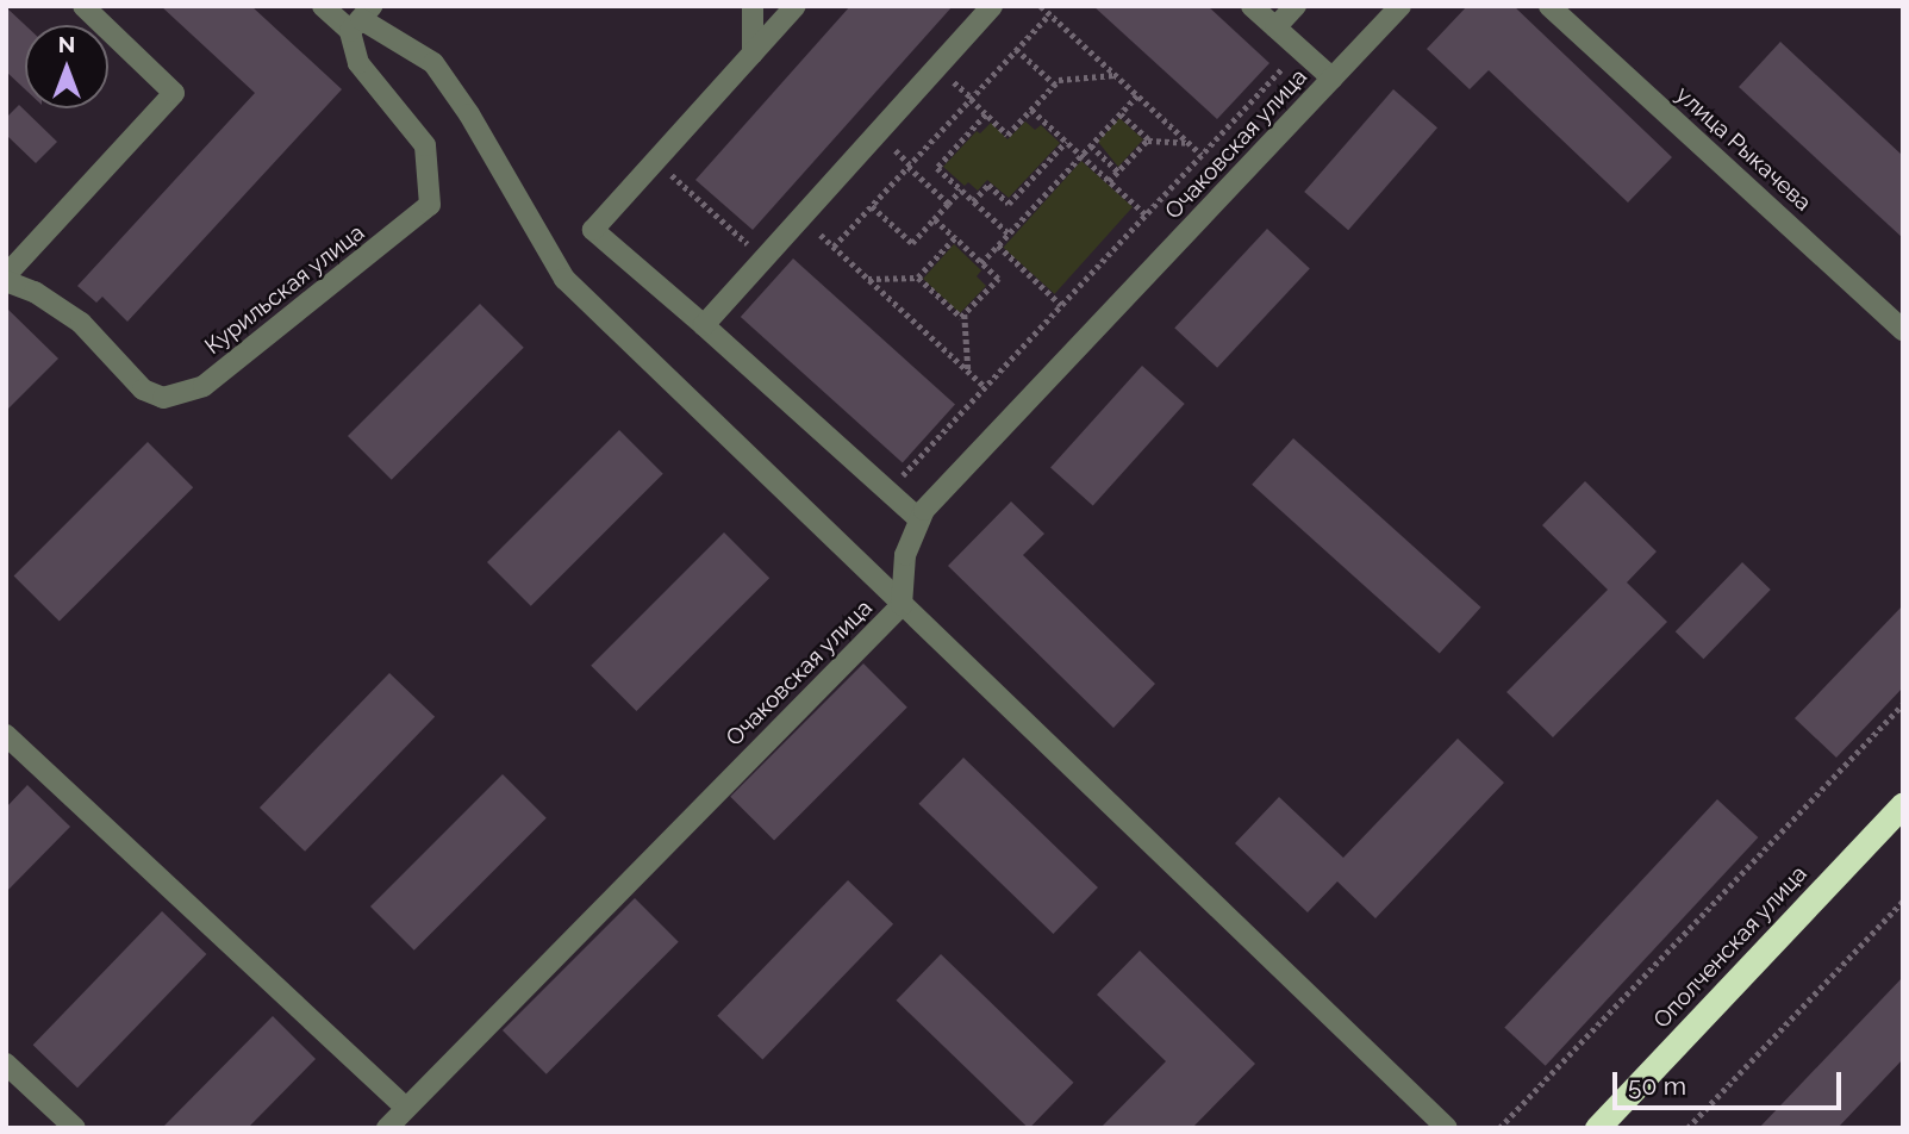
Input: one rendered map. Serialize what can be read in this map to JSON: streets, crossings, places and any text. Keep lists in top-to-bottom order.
{
  "streets": {
    "highway": ["Ополченская улица"],
    "street": ["Очаковская улица", "улица Рыкачева", "Курильская улица"]
  },
  "scale_bar": "50 m",
  "north": "top"
}
